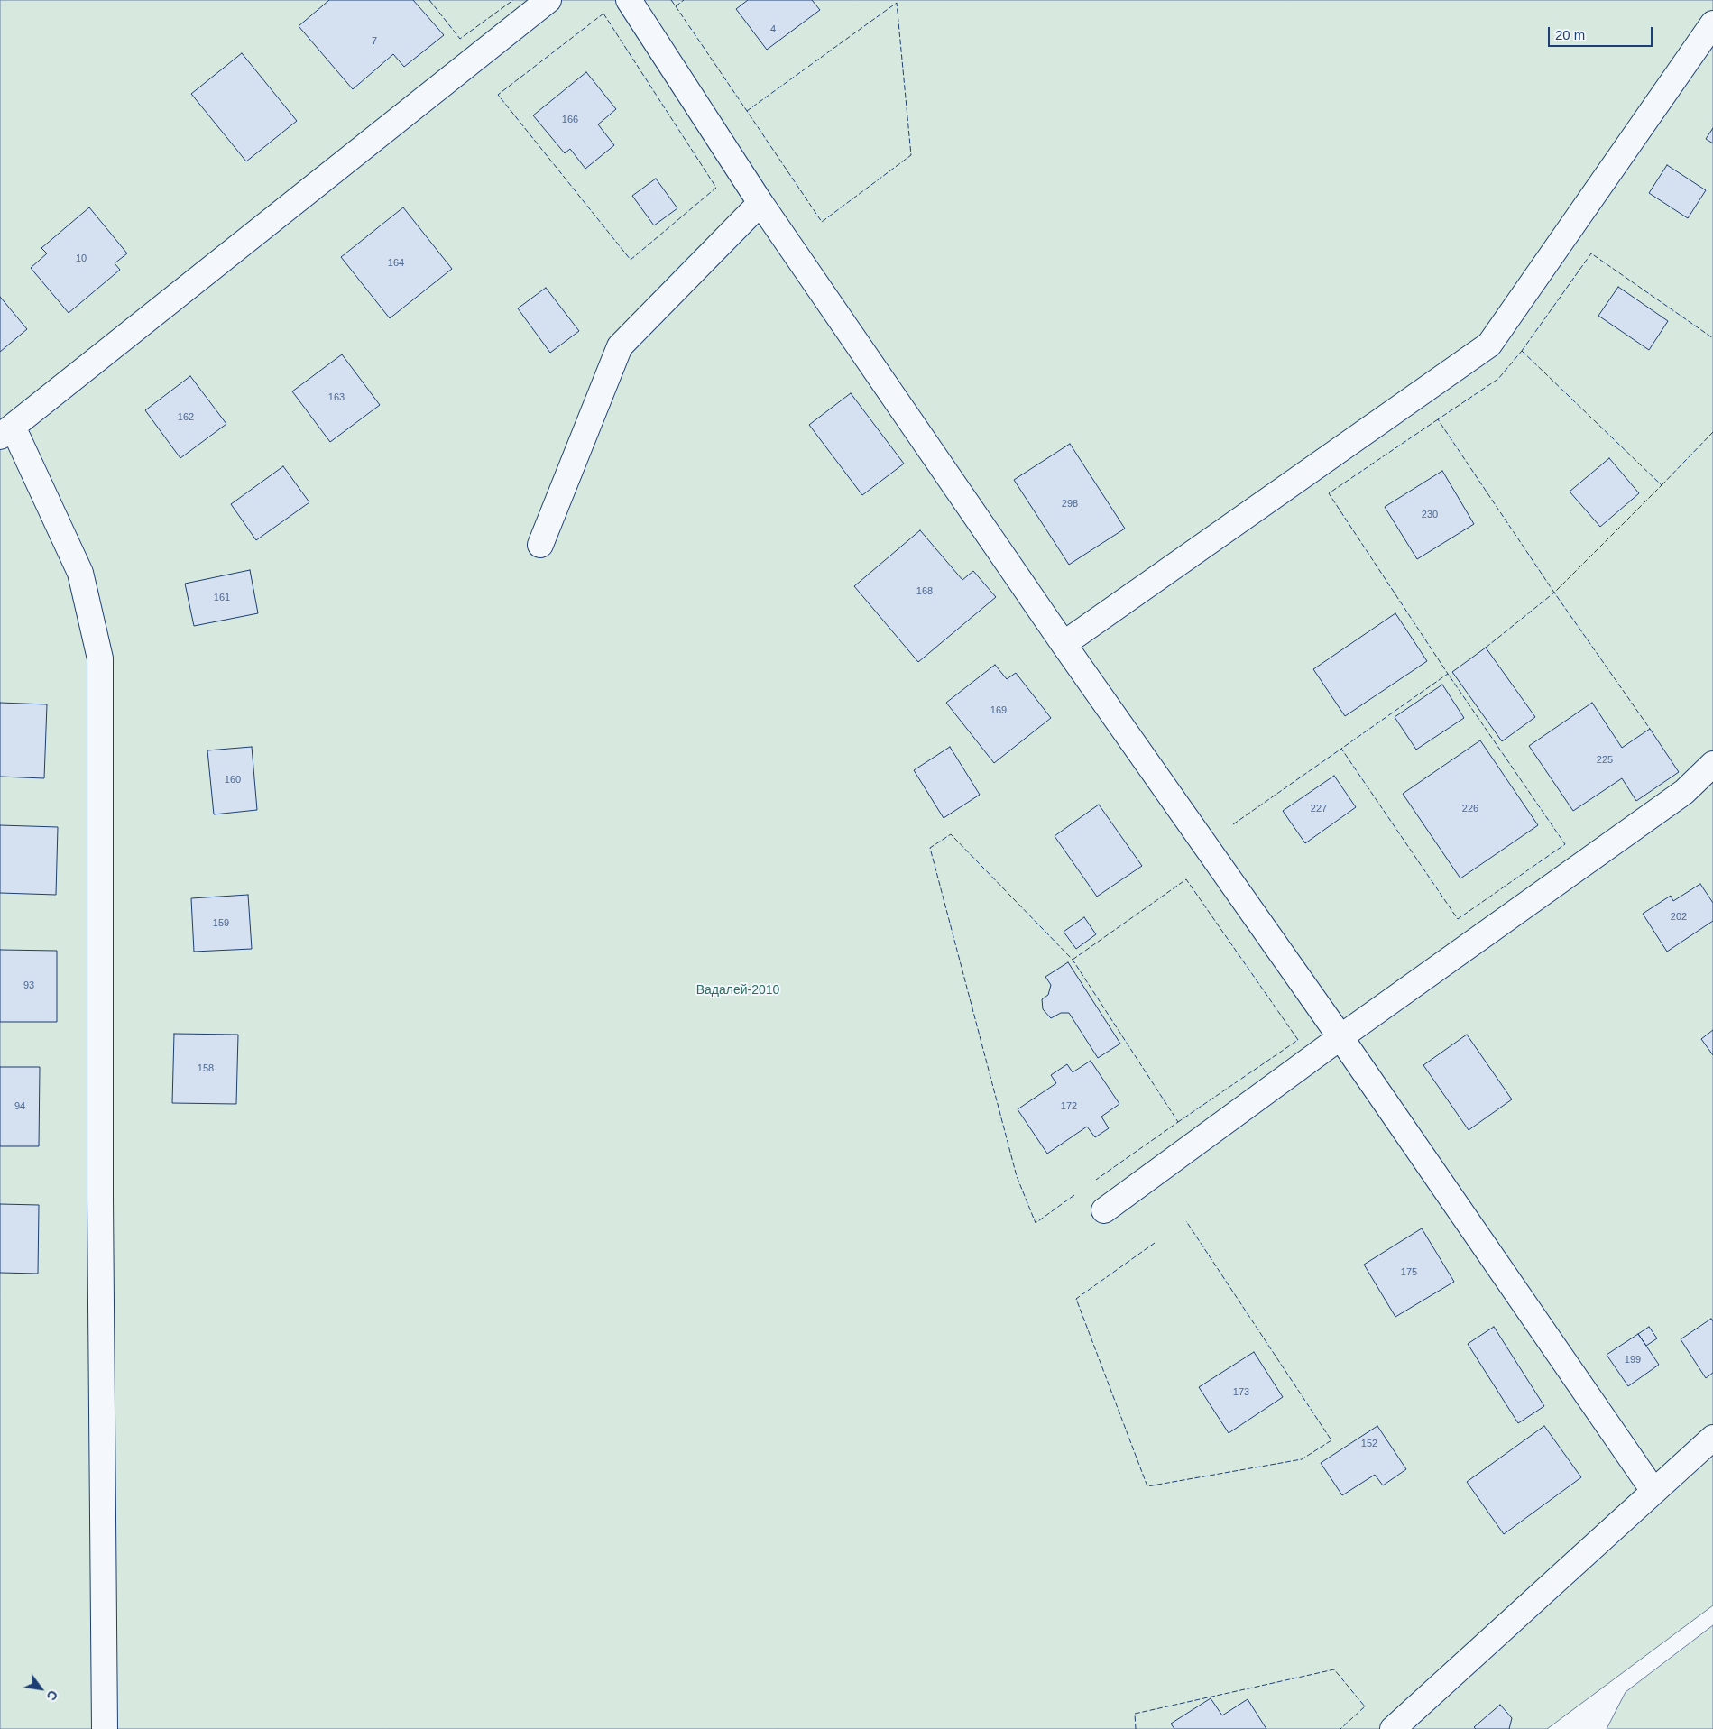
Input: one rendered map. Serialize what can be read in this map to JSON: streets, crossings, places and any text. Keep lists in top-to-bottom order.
{
  "parks": ["Вадалей-2010"],
  "house_numbers": [
    "4",
    "7",
    "166",
    "10",
    "164",
    "163",
    "162",
    "298",
    "230",
    "168",
    "161",
    "169",
    "225",
    "160",
    "227",
    "226",
    "202",
    "159",
    "93",
    "158",
    "94",
    "172",
    "175",
    "199",
    "173",
    "152"
  ],
  "scale_bar": "20 m",
  "north": "bottom right"
}
